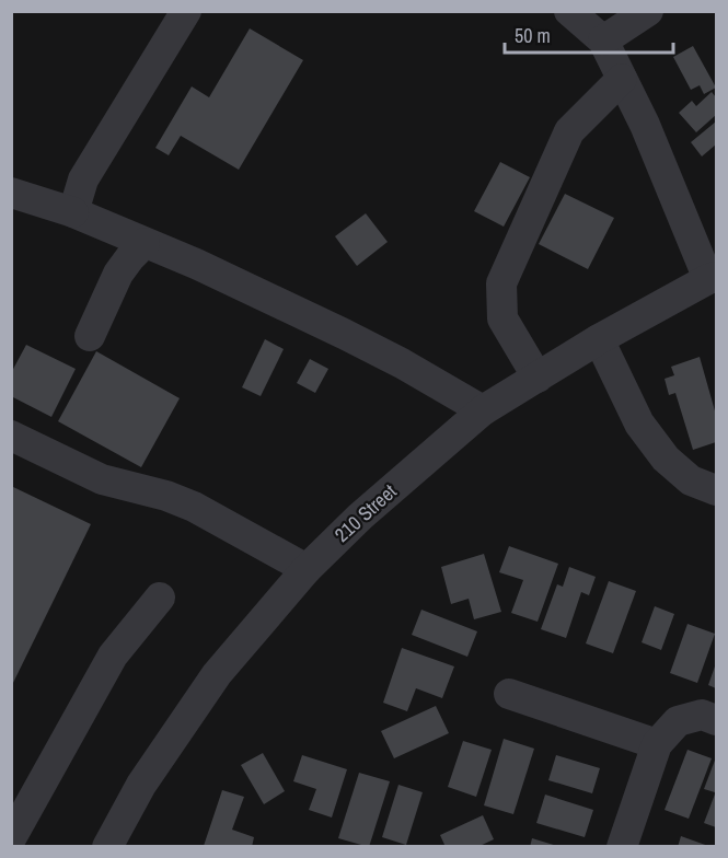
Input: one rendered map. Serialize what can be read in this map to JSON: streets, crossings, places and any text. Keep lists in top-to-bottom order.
{
  "streets": {
    "street": ["210 Street"]
  },
  "scale_bar": "50 m"
}
